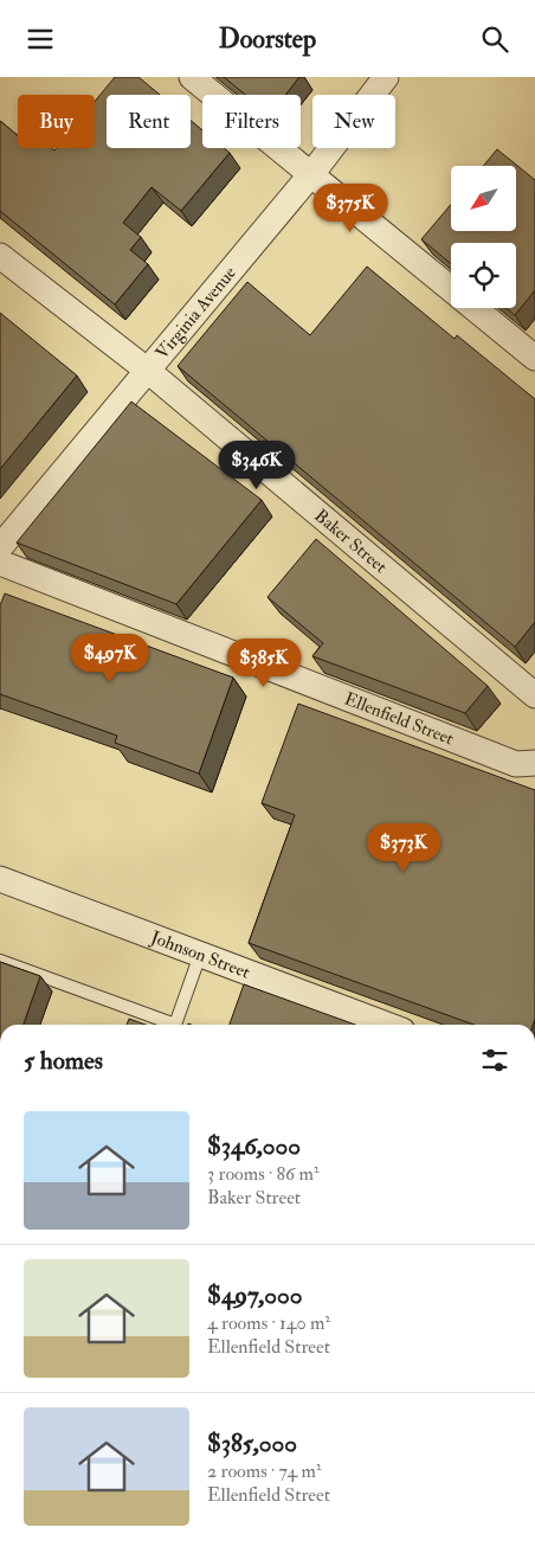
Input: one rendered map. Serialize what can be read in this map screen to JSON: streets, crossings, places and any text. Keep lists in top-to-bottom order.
{
  "streets": {
    "street": [
      "Virginia Avenue",
      "Baker Street",
      "Ellenfield Street",
      "Johnson Street"
    ]
  },
  "crossings": [
    ["Virginia Avenue", "Baker Street"]
  ],
  "north": "bottom left",
  "page": {
    "header": "Doorstep",
    "chip": [
      "Buy",
      "Rent",
      "Filters",
      "New"
    ],
    "price": [
      "$375K",
      "$346K",
      "$497K",
      "$385K",
      "$373K"
    ],
    "heading": "5 homes",
    "list": [
      {
        "name": "$346,000",
        "note": "3 rooms · 86 m² · Baker Street"
      },
      {
        "name": "$497,000",
        "note": "4 rooms · 140 m² · Ellenfield Street"
      },
      {
        "name": "$385,000",
        "note": "2 rooms · 74 m² · Ellenfield Street"
      }
    ]
  }
}
